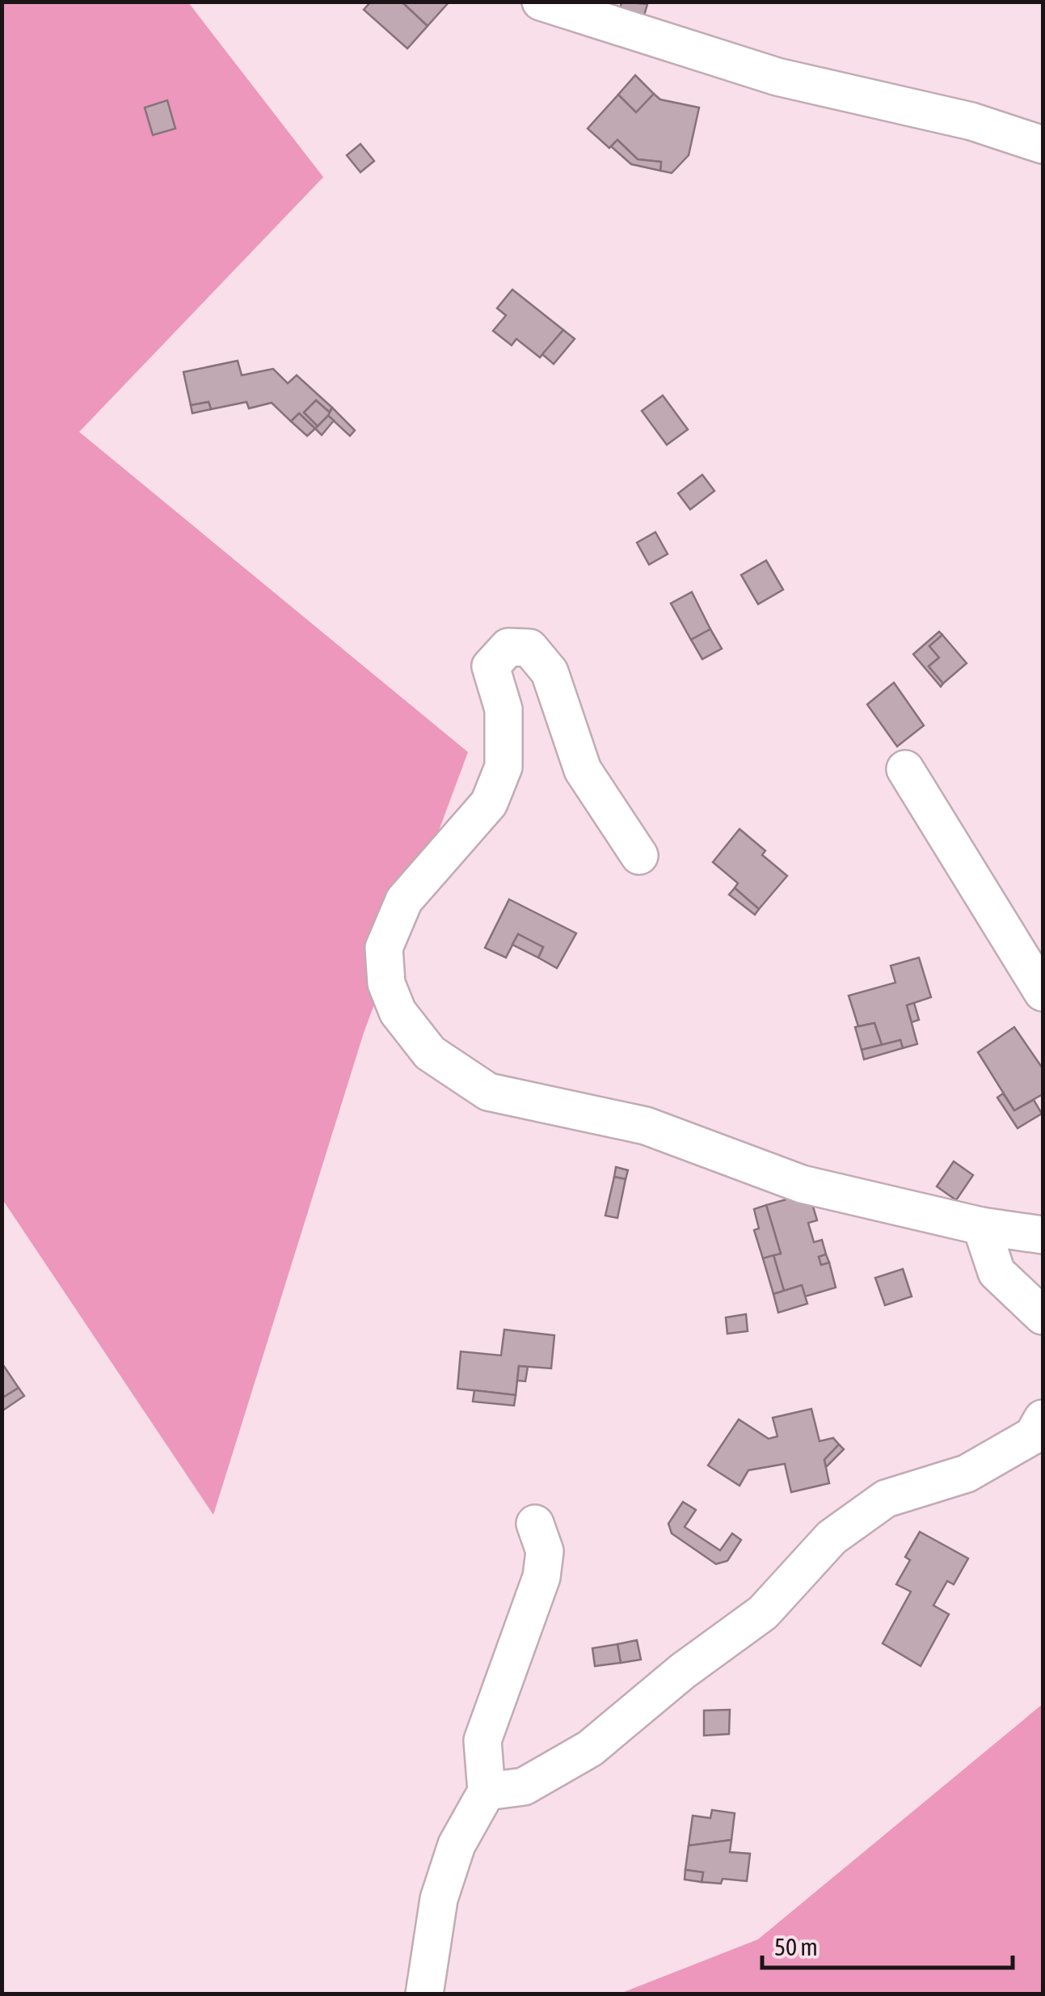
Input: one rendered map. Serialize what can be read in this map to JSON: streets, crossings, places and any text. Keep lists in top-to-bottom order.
{
  "scale_bar": "50 m"
}
